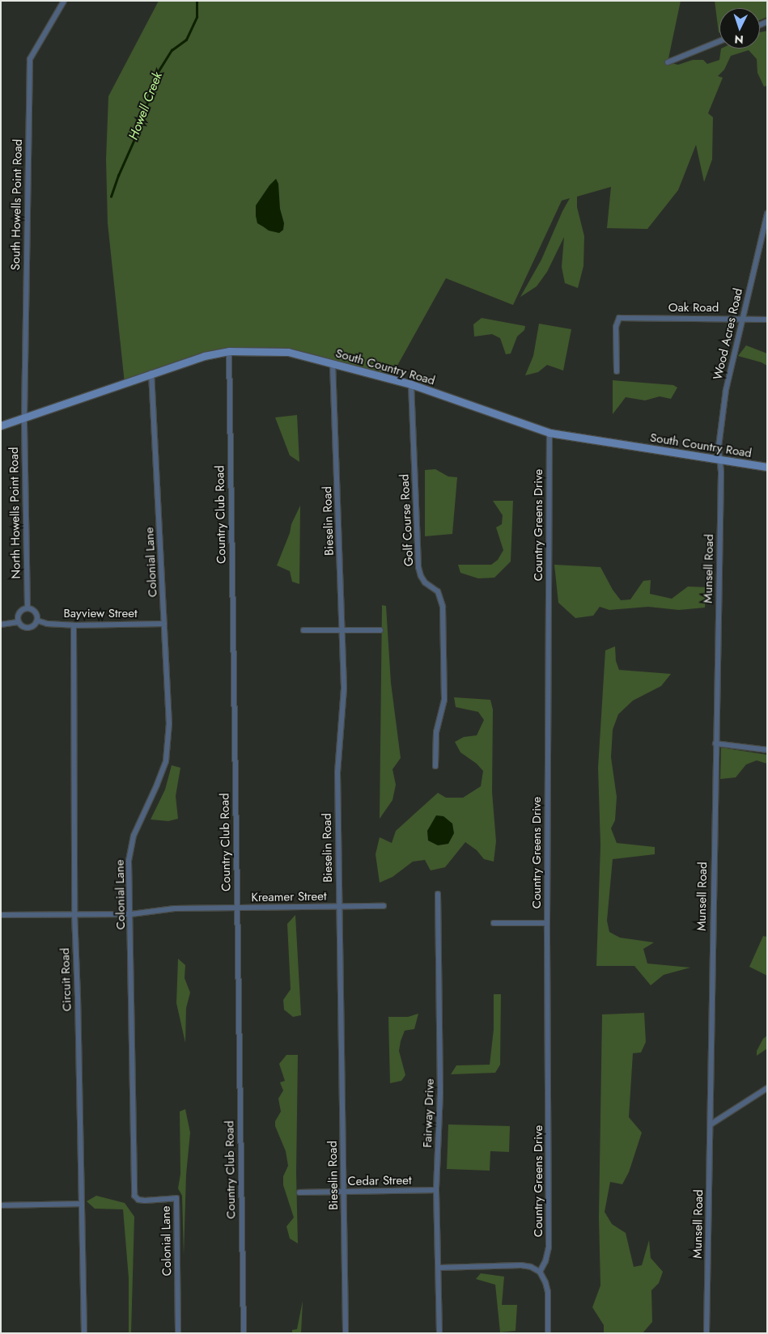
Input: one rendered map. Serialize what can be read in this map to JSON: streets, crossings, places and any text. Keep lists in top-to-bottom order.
{
  "streets": {
    "main road": ["South Country Road"],
    "street": [
      "South Howells Point Road",
      "Oak Road",
      "Wood Acres Road",
      "North Howells Point Road",
      "Country Club Road",
      "Golf Course Road",
      "Bieselin Road",
      "Country Greens Drive",
      "Colonial Lane",
      "Munsell Road",
      "Bayview Street",
      "Kreamer Street",
      "Circuit Road",
      "Fairway Drive",
      "Cedar Street"
    ]
  },
  "crossings": [
    ["South Howells Point Road", "South Country Road"],
    ["South Howells Point Road", "North Howells Point Road"],
    ["Oak Road", "Wood Acres Road"],
    ["Wood Acres Road", "South Country Road"],
    ["Wood Acres Road", "Munsell Road"],
    ["South Country Road", "North Howells Point Road"],
    ["South Country Road", "Country Club Road"],
    ["South Country Road", "Golf Course Road"],
    ["South Country Road", "Bieselin Road"],
    ["South Country Road", "Country Greens Drive"],
    ["South Country Road", "Colonial Lane"],
    ["South Country Road", "Munsell Road"],
    ["North Howells Point Road", "Bayview Street"],
    ["Country Club Road", "Kreamer Street"],
    ["Bieselin Road", "Kreamer Street"],
    ["Bieselin Road", "Cedar Street"],
    ["Colonial Lane", "Bayview Street"],
    ["Colonial Lane", "Kreamer Street"],
    ["Bayview Street", "Circuit Road"],
    ["Kreamer Street", "Circuit Road"],
    ["Fairway Drive", "Cedar Street"]
  ],
  "water": ["Howell Creek"],
  "north": "bottom"
}
